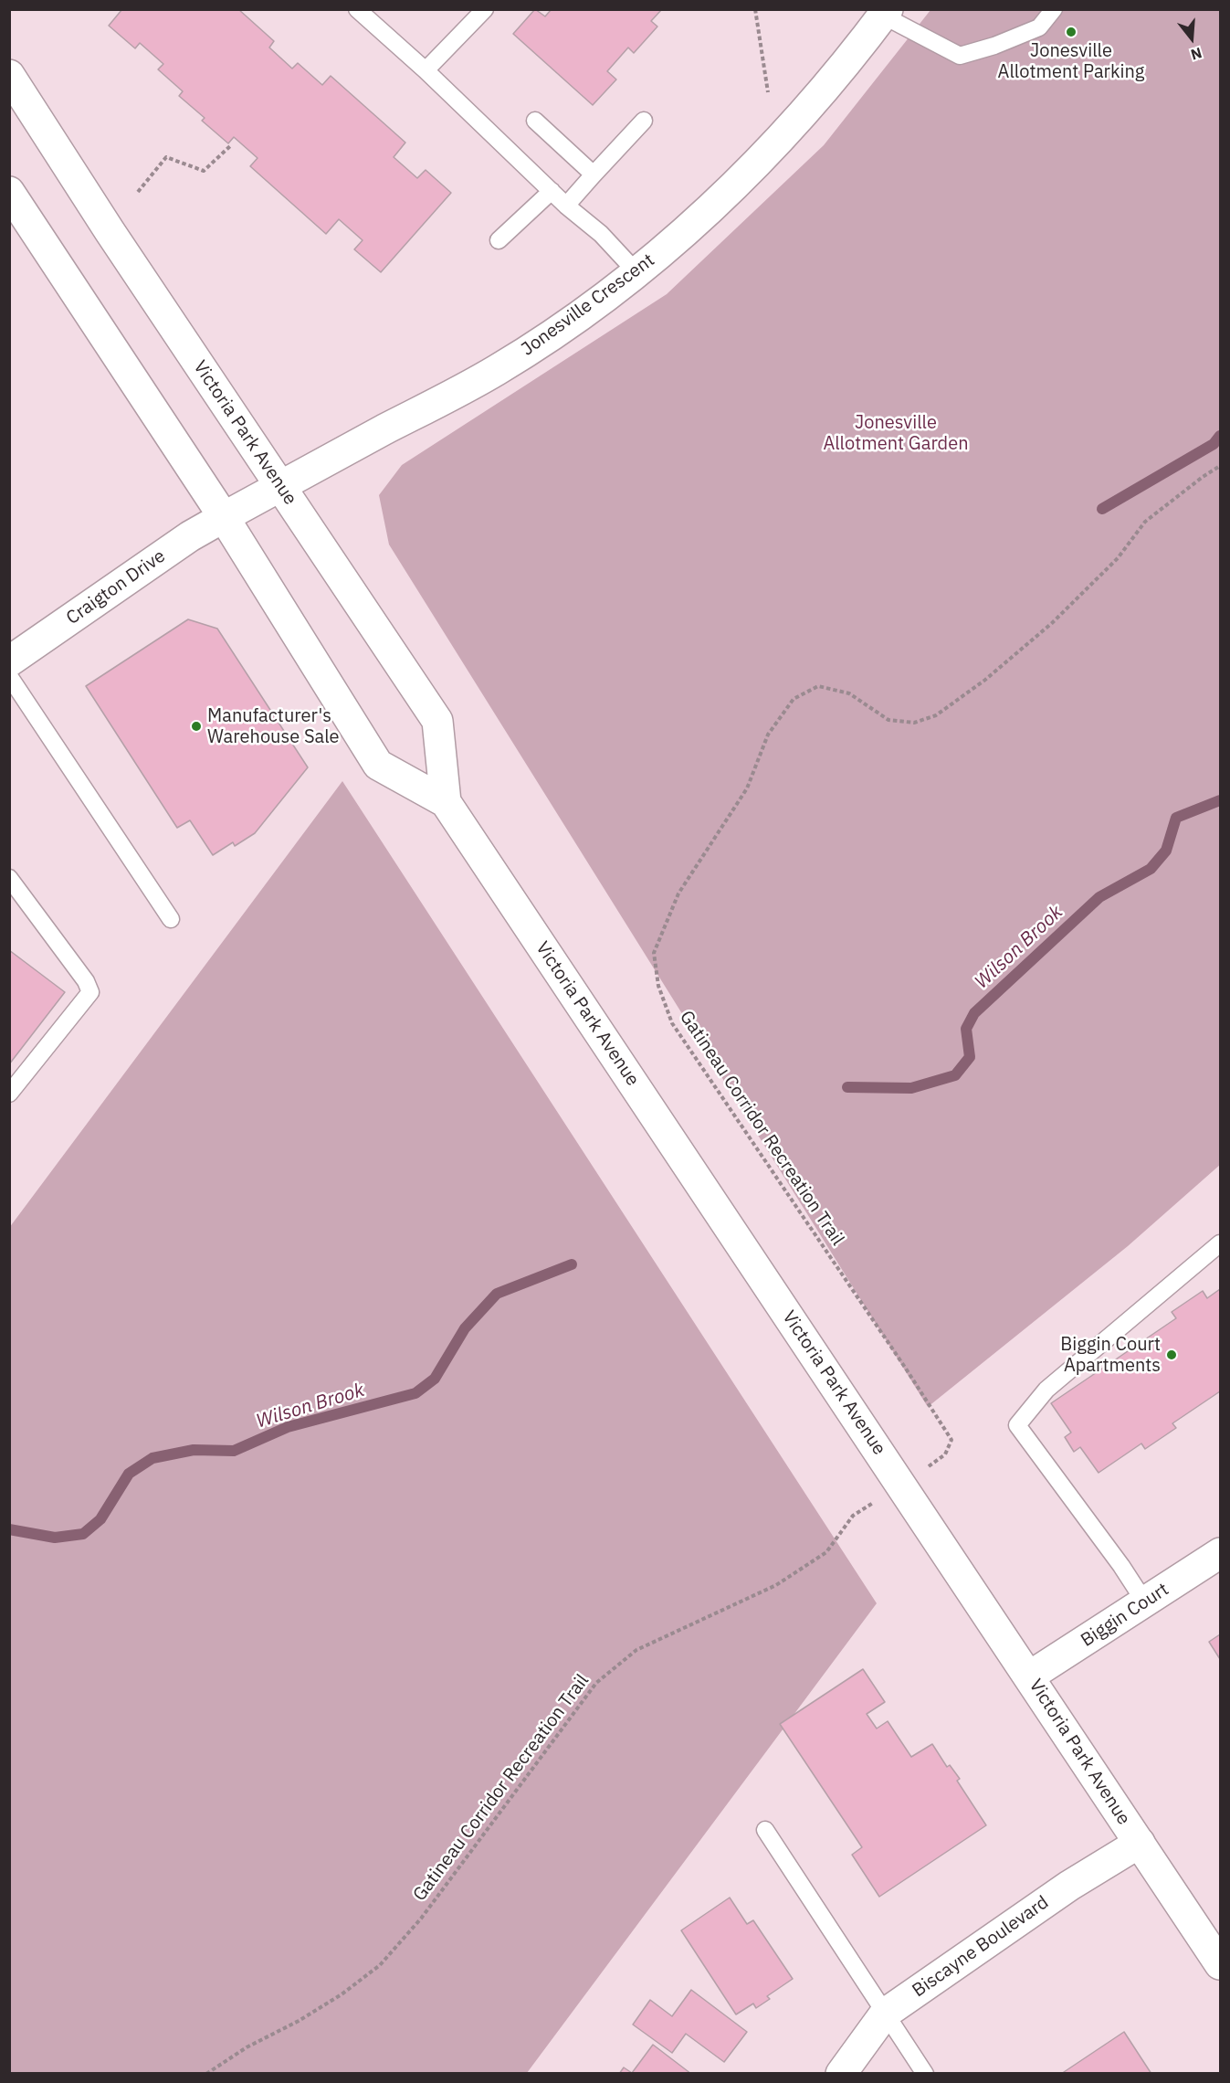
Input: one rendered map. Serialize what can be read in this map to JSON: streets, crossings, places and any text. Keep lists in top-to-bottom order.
{
  "streets": {
    "main road": [
      "Jonesville Crescent",
      "Victoria Park Avenue",
      "Craigton Drive",
      "Biggin Court",
      "Biscayne Boulevard"
    ],
    "path": ["Gatineau Corridor Recreation Trail"]
  },
  "crossings": [
    ["Jonesville Crescent", "Victoria Park Avenue"],
    ["Jonesville Crescent", "Craigton Drive"],
    ["Victoria Park Avenue", "Craigton Drive"],
    ["Victoria Park Avenue", "Biggin Court"],
    ["Victoria Park Avenue", "Biscayne Boulevard"]
  ],
  "water": ["Wilson Brook"],
  "parks": ["Jonesville Allotment Garden"],
  "places": ["Jonesville Allotment Parking", "Manufacturer's Warehouse Sale", "Biggin Court Apartments"],
  "north": "bottom"
}
